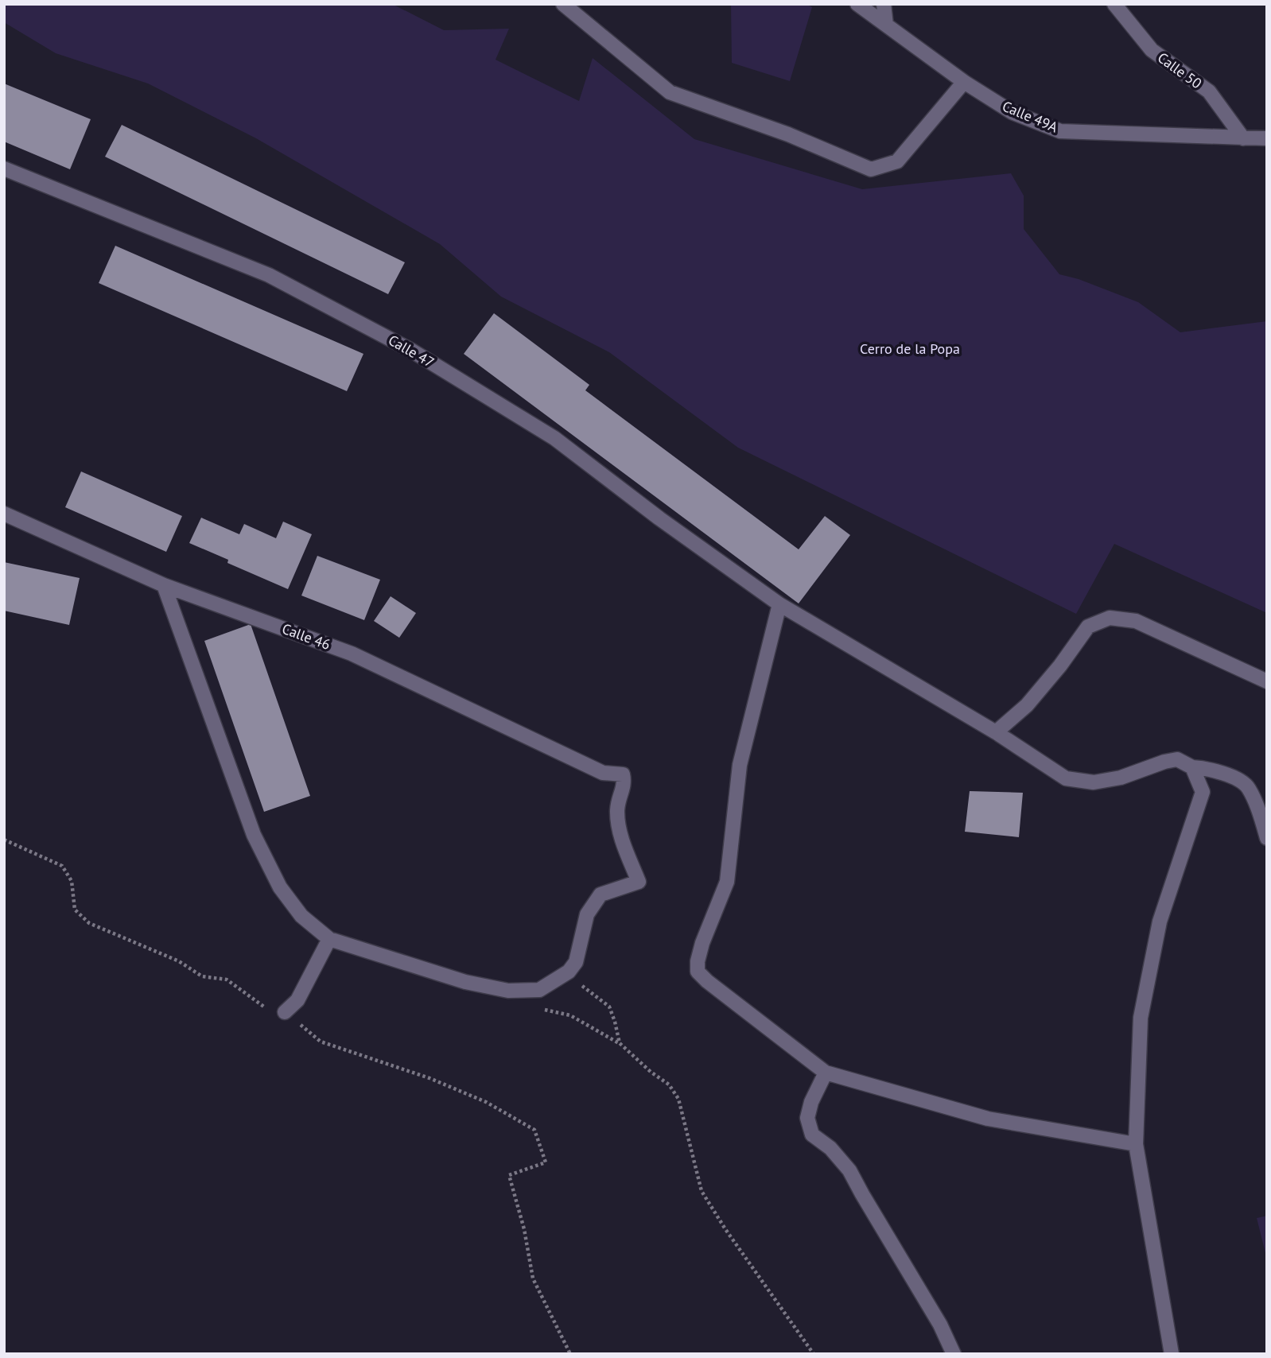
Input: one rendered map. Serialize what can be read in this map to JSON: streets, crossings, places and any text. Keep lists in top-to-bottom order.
{
  "streets": {
    "street": [
      "Calle 50",
      "Calle 49A",
      "Calle 47",
      "Calle 46"
    ]
  },
  "crossings": [
    ["Calle 50", "Calle 49A"]
  ],
  "parks": ["Cerro de la Popa"]
}
